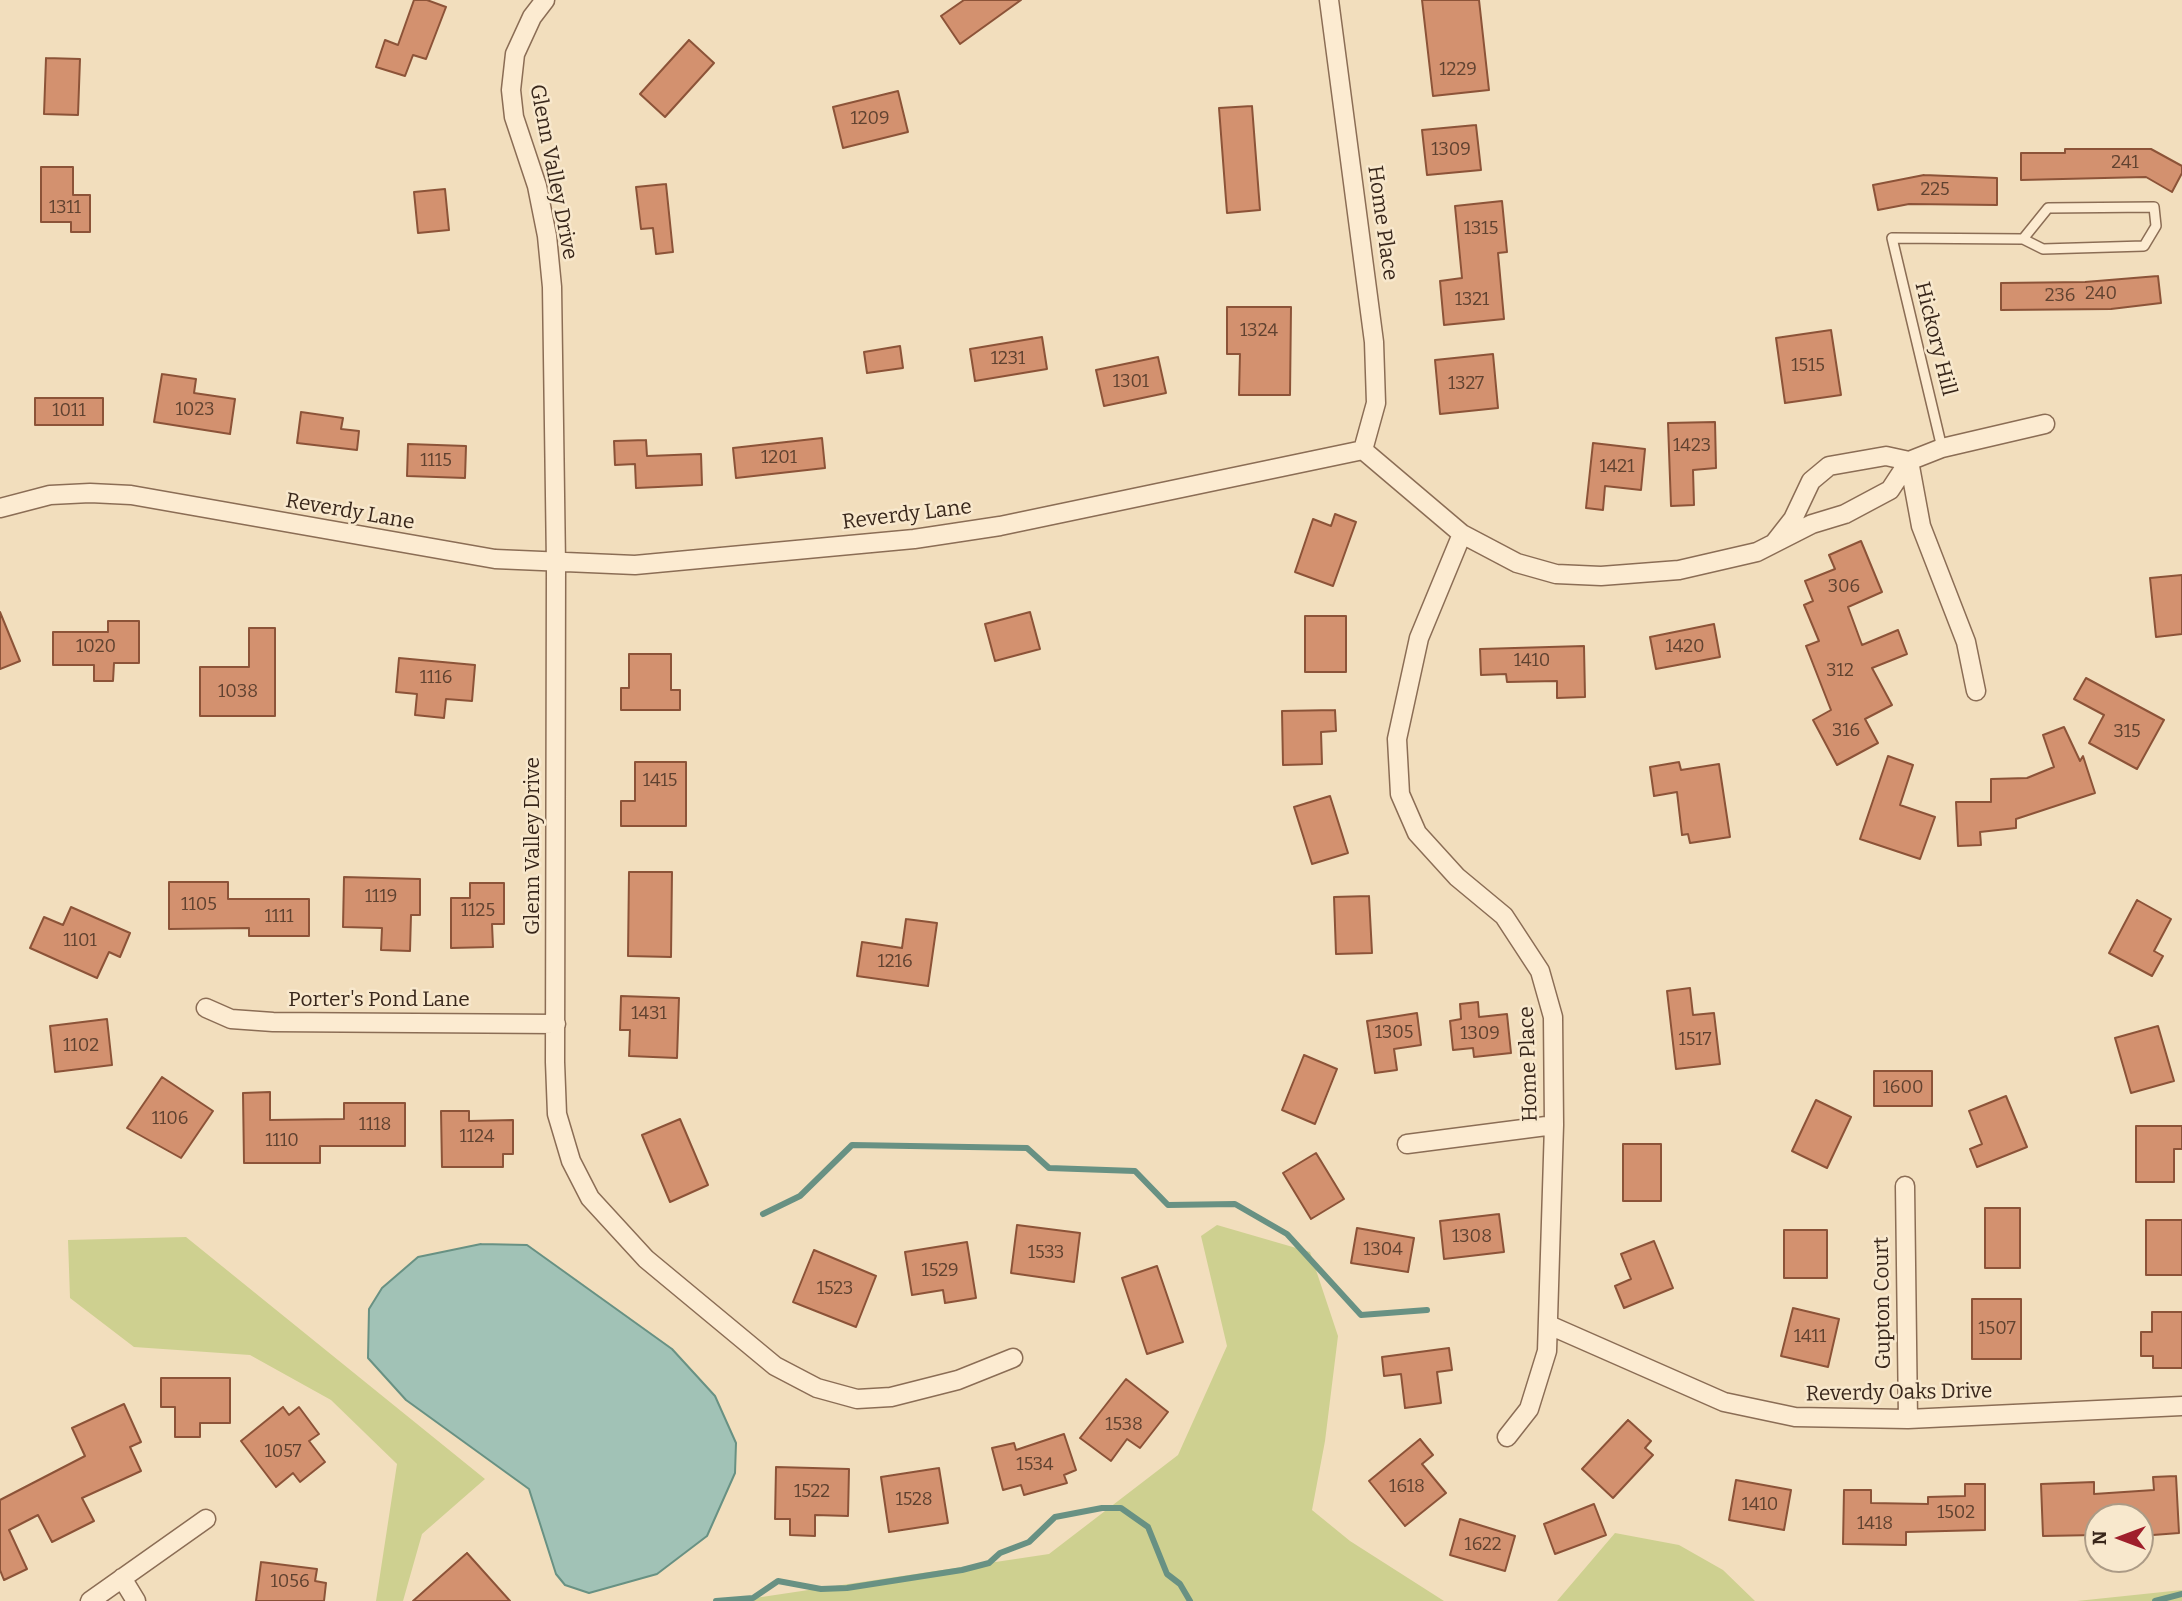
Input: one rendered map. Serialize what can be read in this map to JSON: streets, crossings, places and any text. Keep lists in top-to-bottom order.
{
  "streets": {
    "street": [
      "Glenn Valley Drive",
      "Home Place",
      "Reverdy Lane",
      "Porter's Pond Lane",
      "Gupton Court",
      "Reverdy Oaks Drive"
    ],
    "lane": ["Hickory Hill"]
  },
  "crossings": [
    ["Glenn Valley Drive", "Reverdy Lane"],
    ["Glenn Valley Drive", "Porter's Pond Lane"],
    ["Home Place", "Reverdy Lane"],
    ["Home Place", "Reverdy Oaks Drive"],
    ["Gupton Court", "Reverdy Oaks Drive"]
  ],
  "house_numbers": [
    "1229",
    "1209",
    "1309",
    "241",
    "225",
    "1311",
    "1315",
    "240",
    "236",
    "1321",
    "1324",
    "1231",
    "1515",
    "1301",
    "1327",
    "1023",
    "1011",
    "1423",
    "1201",
    "1115",
    "1421",
    "306",
    "1020",
    "1420",
    "1410",
    "312",
    "1116",
    "1038",
    "316",
    "315",
    "1415",
    "1119",
    "1105",
    "1125",
    "1111",
    "1101",
    "1216",
    "1431",
    "1305",
    "1309",
    "1517",
    "1102",
    "1600",
    "1106",
    "1118",
    "1124",
    "1110",
    "1308",
    "1304",
    "1533",
    "1529",
    "1523",
    "1507",
    "1411",
    "1538",
    "1057",
    "1534",
    "1618",
    "1522",
    "1528",
    "1410",
    "1502",
    "1418",
    "1622",
    "1056"
  ],
  "north": "left"
}
